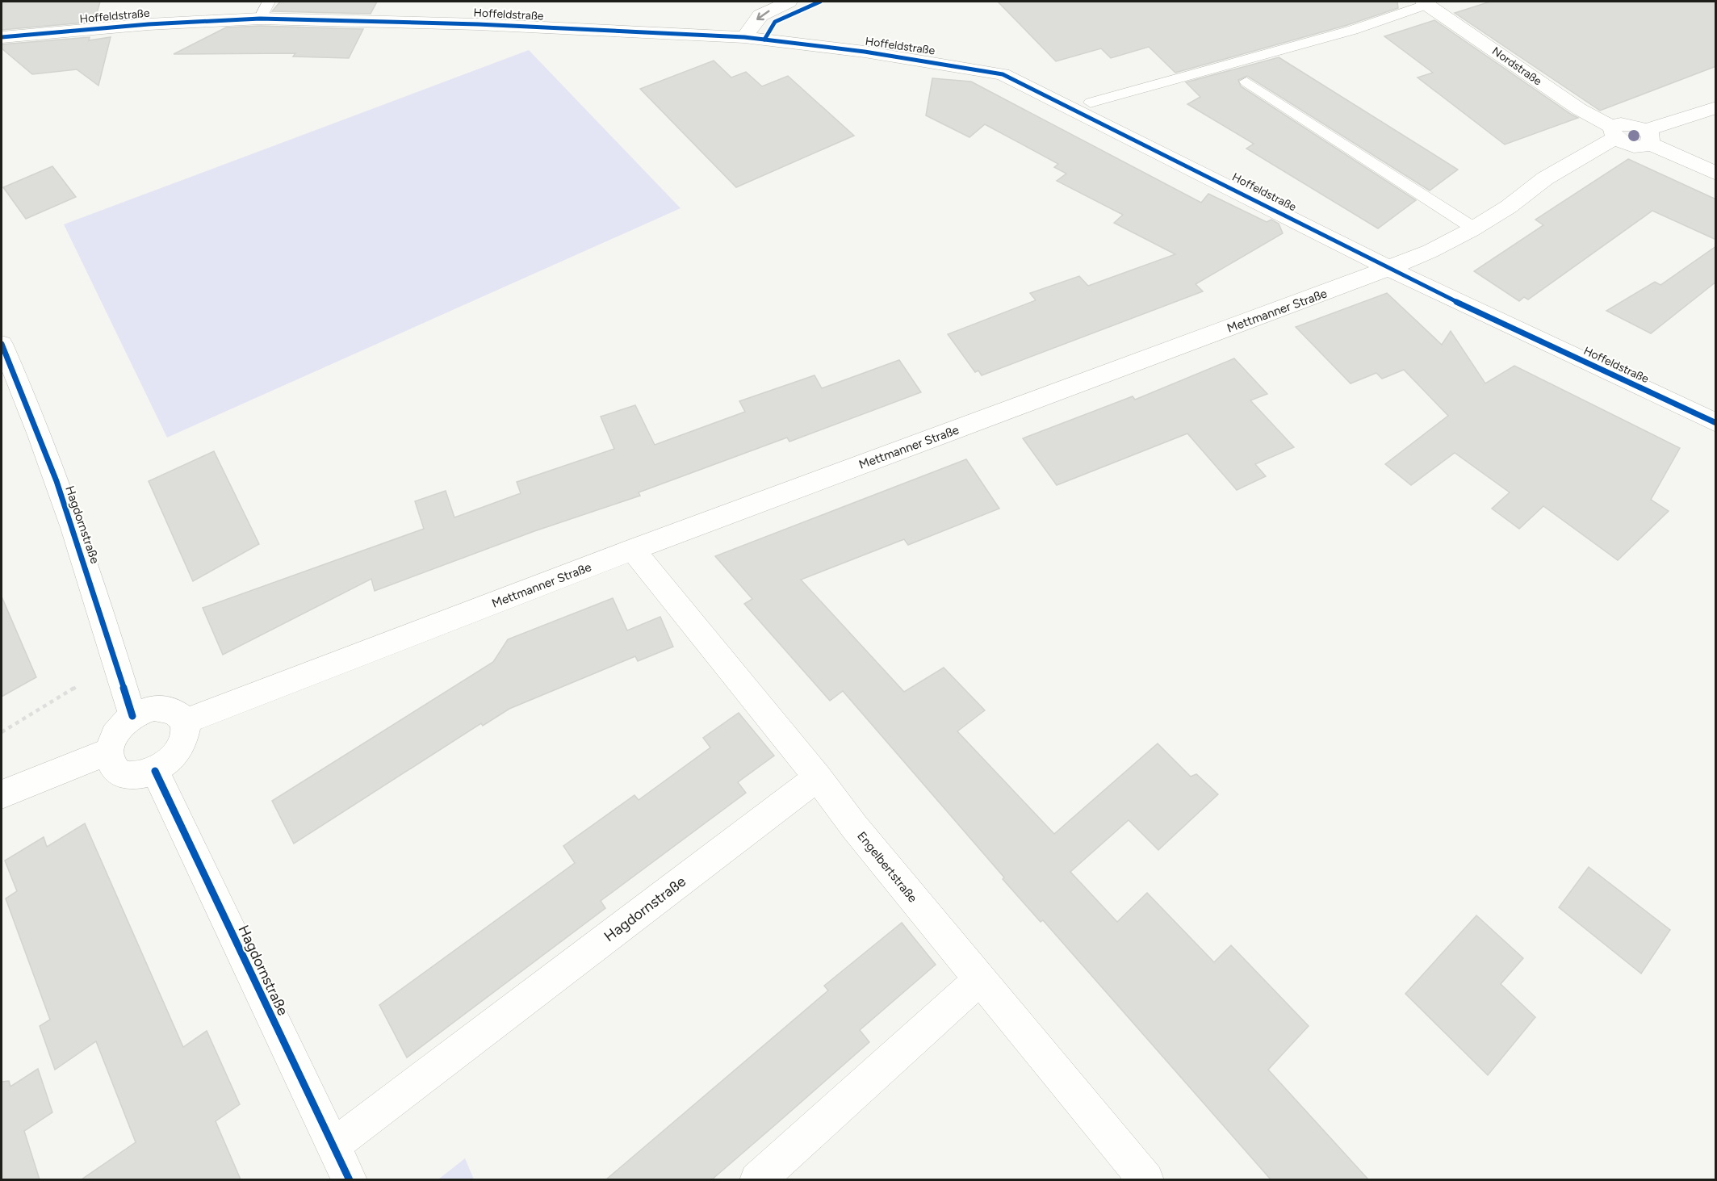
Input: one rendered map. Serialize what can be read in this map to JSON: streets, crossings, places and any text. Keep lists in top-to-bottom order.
{
  "streets": {
    "street": [
      "Hoffeldstraße",
      "Nordstraße",
      "Mettmanner Straße",
      "Hagdornstraße",
      "Engelbertstraße"
    ]
  },
  "crossings": [
    ["Hoffeldstraße", "Mettmanner Straße"],
    ["Nordstraße", "Mettmanner Straße"],
    ["Mettmanner Straße", "Hagdornstraße"],
    ["Mettmanner Straße", "Engelbertstraße"],
    ["Hagdornstraße", "Engelbertstraße"]
  ]
}
